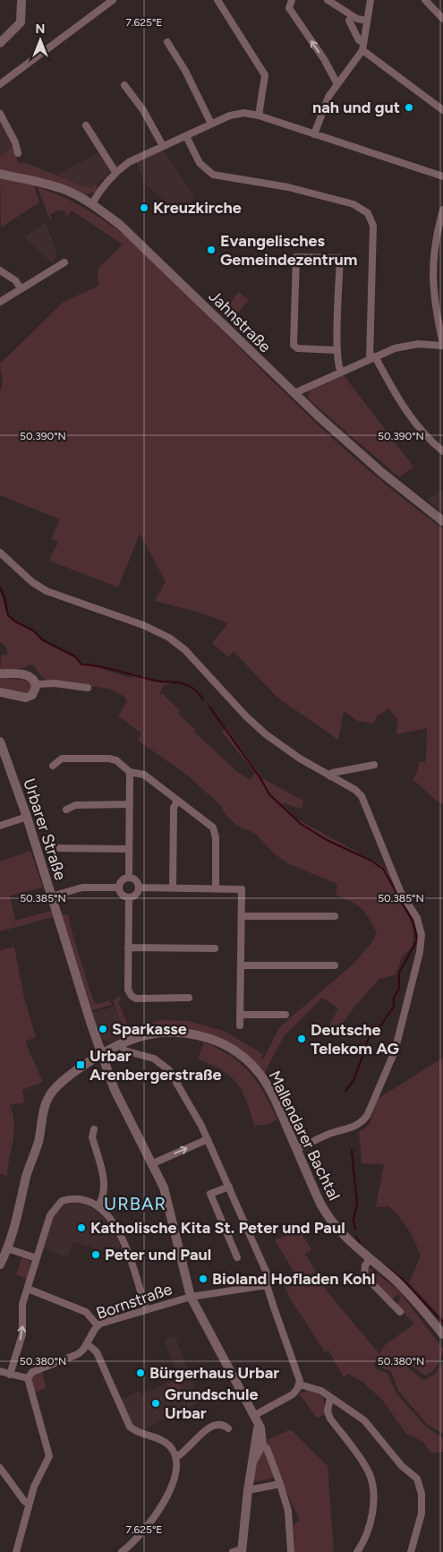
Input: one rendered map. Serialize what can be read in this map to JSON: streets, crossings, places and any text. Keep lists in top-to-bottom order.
{
  "streets": {
    "street": [
      "Jahnstraße",
      "Urbarer Straße",
      "Mallendarer Bachtal",
      "Bornstraße"
    ]
  },
  "crossings": [
    ["Urbarer Straße", "Mallendarer Bachtal"],
    ["Urbarer Straße", "Bornstraße"]
  ],
  "districts": ["URBAR"],
  "places": {
    "other": [
      "nah und gut",
      "Kreuzkirche",
      "Evangelisches Gemeindezentrum",
      "Sparkasse",
      "Deutsche Telekom AG",
      "Katholische Kita St. Peter und Paul",
      "Peter und Paul",
      "Bioland Hofladen Kohl",
      "Bürgerhaus Urbar",
      "Grundschule Urbar"
    ],
    "transit": ["Urbar Arenbergerstraße"]
  },
  "north": "top",
  "coordinates": [
    "7.625°E",
    "50.390°N",
    "50.385°N",
    "50.380°N"
  ]
}
